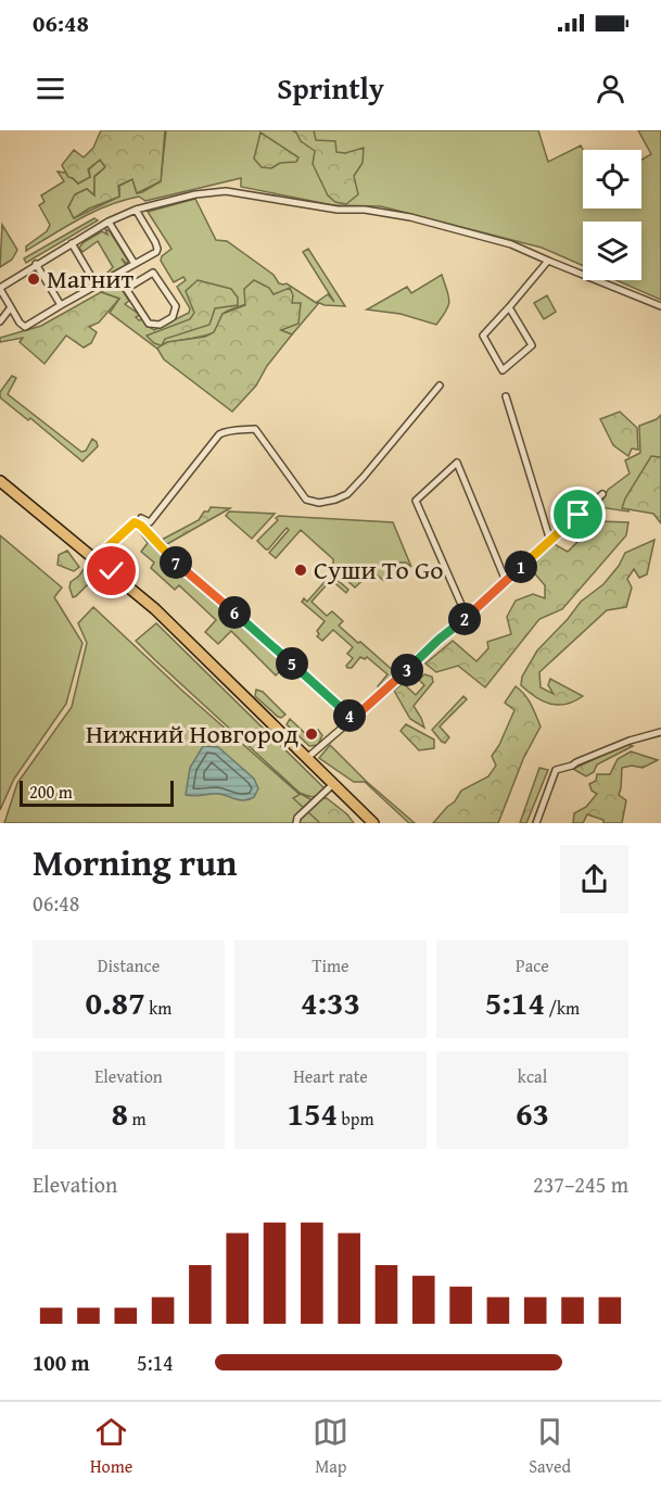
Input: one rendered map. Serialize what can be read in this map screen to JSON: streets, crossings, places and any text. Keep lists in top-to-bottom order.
{
  "places": ["Магнит", "Суши To Go", "Нижний Новгород"],
  "scale_bar": "200 m",
  "page": {
    "status": "06:48",
    "header": "Sprintly",
    "pins": [
      "7",
      "1",
      "6",
      "2",
      "5",
      "3",
      "4"
    ],
    "scale": "200 m",
    "heading": ["Morning run", "06:48"],
    "stats": [
      ["Distance", "0.87 km"],
      ["Time", "4:33"],
      ["Pace", "5:14 /km"],
      ["Elevation", "8 m"],
      ["Heart rate", "154 bpm"],
      ["kcal", "63"]
    ],
    "chart": ["Elevation", "237–245 m"],
    "list": [
      {
        "name": "100 m",
        "note": "5:14"
      }
    ],
    "tabs": ["Home", "Map", "Saved"]
  }
}
